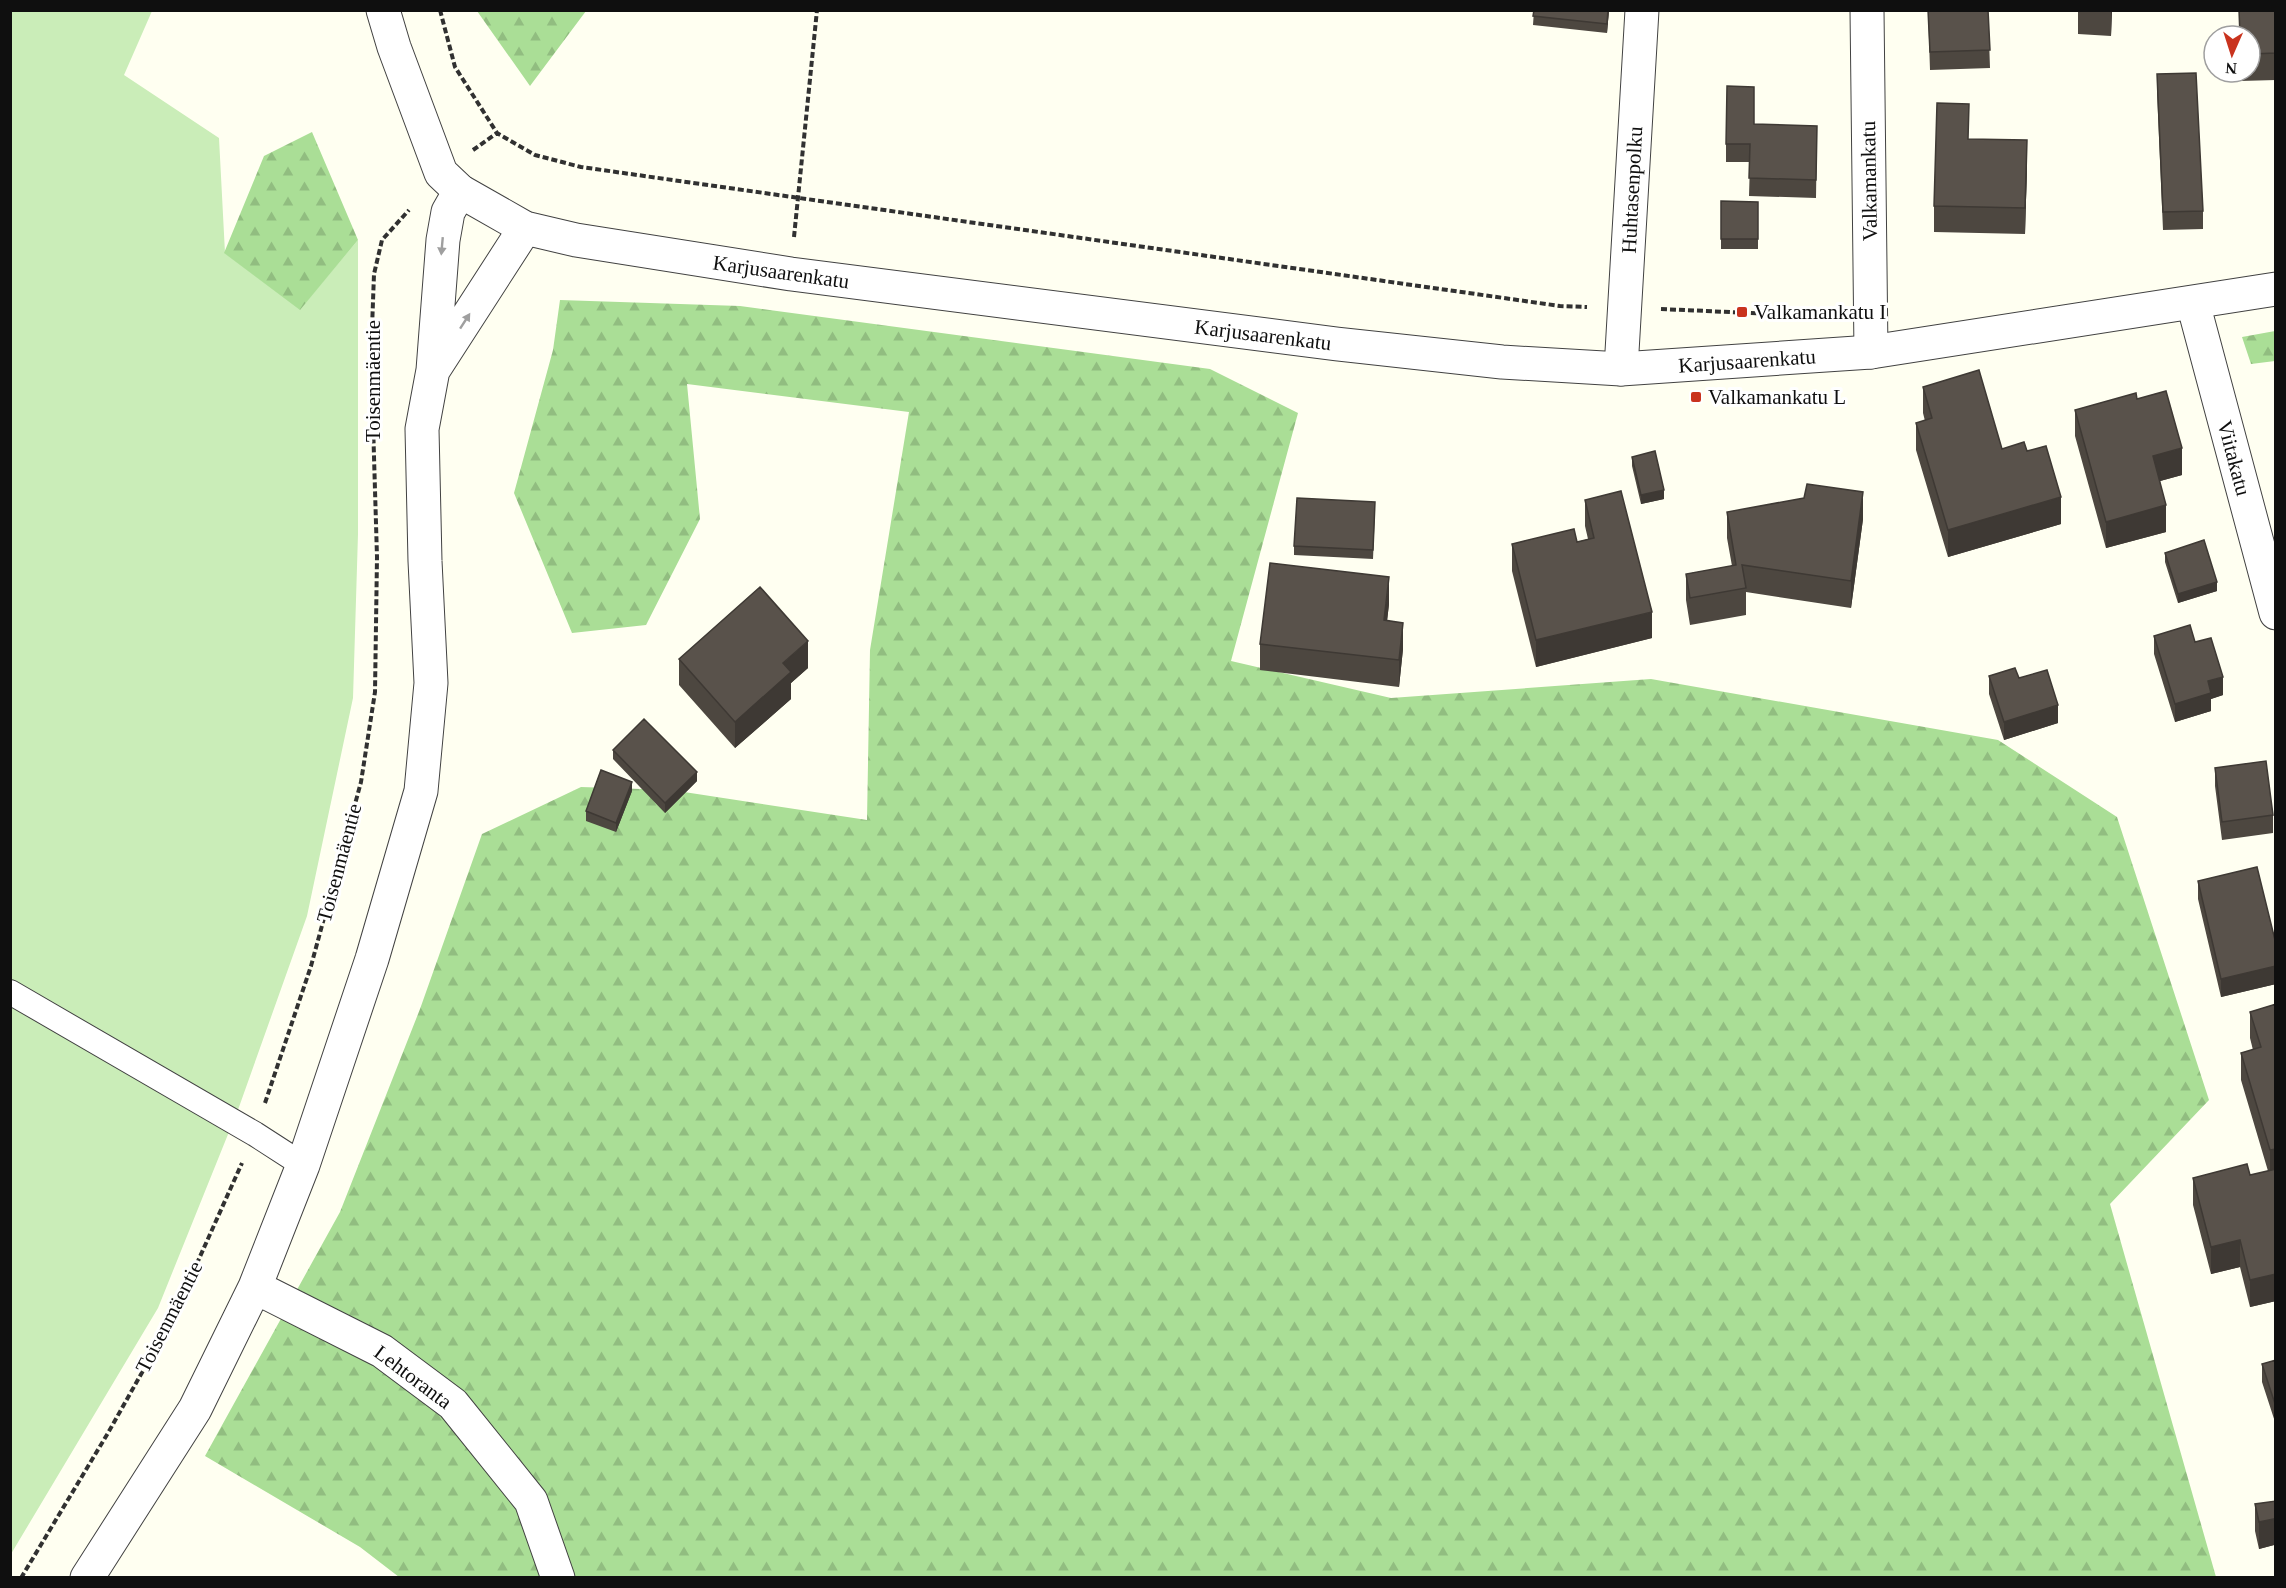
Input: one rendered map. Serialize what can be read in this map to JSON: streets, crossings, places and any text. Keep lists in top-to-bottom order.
{
  "streets": {
    "street": [
      "Valkamankatu",
      "Huhtasenpolku",
      "Karjusaarenkatu",
      "Viitakatu",
      "Lehtoranta"
    ],
    "path": ["Toisenmäentie"]
  },
  "crossings": [
    ["Valkamankatu", "Karjusaarenkatu"],
    ["Huhtasenpolku", "Karjusaarenkatu"],
    ["Karjusaarenkatu", "Toisenmäentie"],
    ["Karjusaarenkatu", "Viitakatu"]
  ],
  "places": {
    "transit": ["Valkamankatu I", "Valkamankatu L"]
  },
  "north": "bottom"
}
